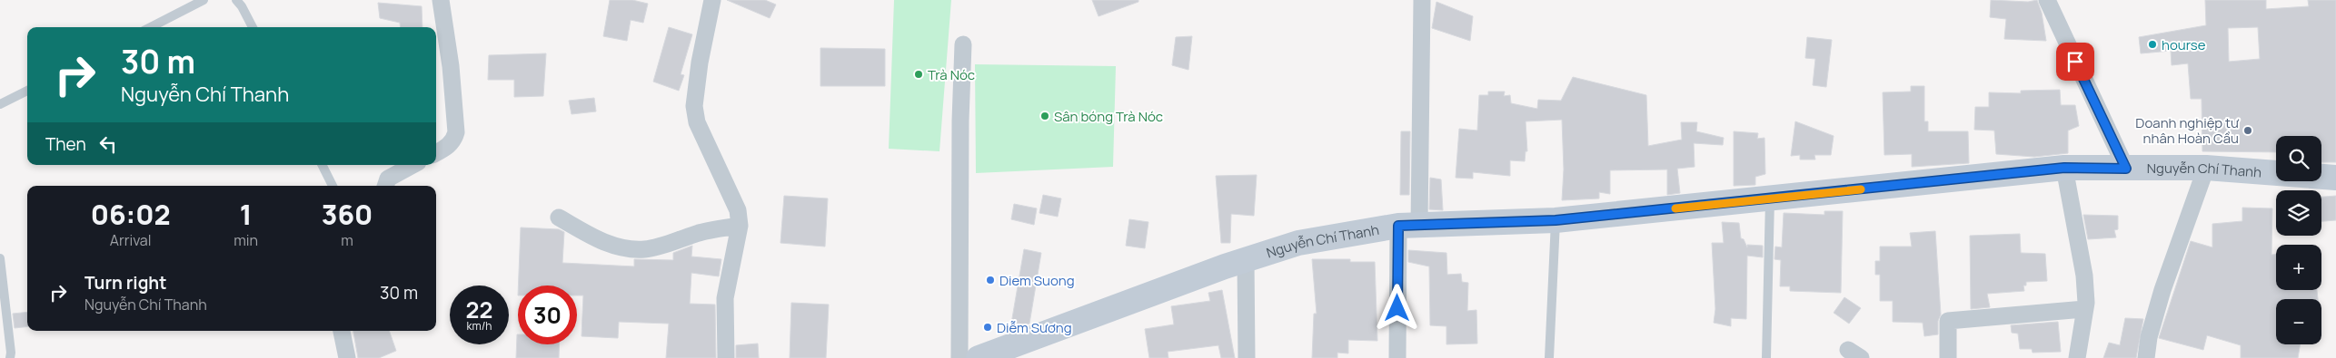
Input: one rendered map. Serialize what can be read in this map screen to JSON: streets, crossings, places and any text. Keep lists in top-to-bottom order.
{
  "streets": {
    "main road": ["Nguyễn Chí Thanh"]
  },
  "places": [
    "hourse",
    "Trà Nóc",
    "Sân bóng Trà Nóc",
    "Doanh nghiệp tư nhân Hoàn Cầu",
    "Diem Suong",
    "Diễm Sương"
  ],
  "page": {
    "turn": ["30 m", "Nguyễn Chí Thanh"],
    "then": "Then",
    "map_buttons": ["+", "−"],
    "eta": [
      "06:02",
      "Arrival",
      "1",
      "min",
      "360",
      "m"
    ],
    "list": [
      {
        "name": "Turn right",
        "note": "Nguyễn Chí Thanh",
        "value": "30 m"
      }
    ],
    "speed": "22 km/h",
    "limit": "30"
  }
}
